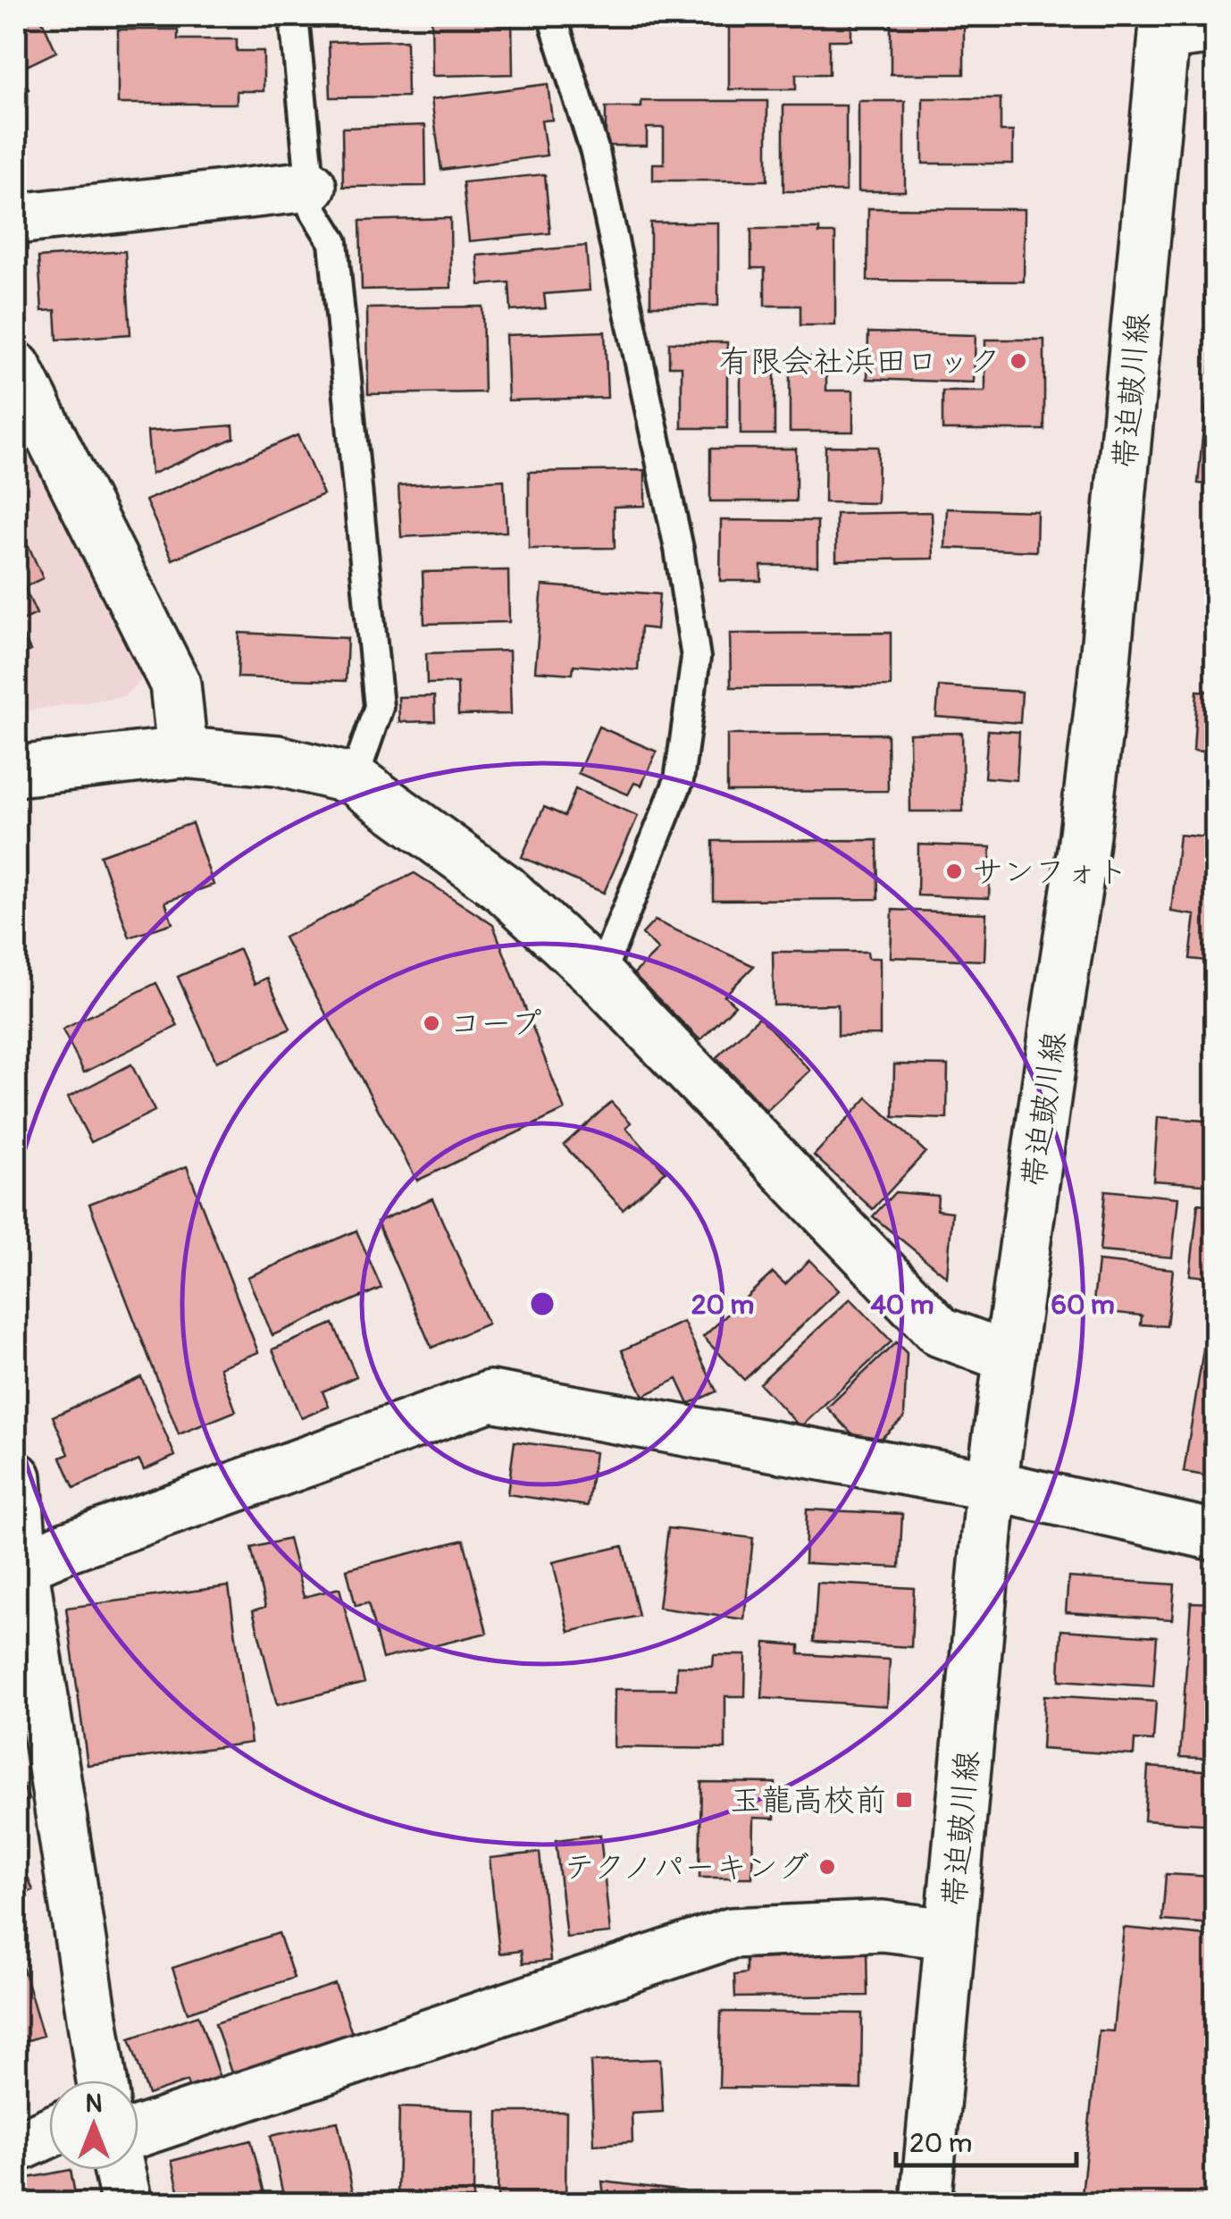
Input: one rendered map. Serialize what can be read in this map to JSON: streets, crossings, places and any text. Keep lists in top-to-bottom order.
{
  "streets": {
    "street": ["帯迫皷川線"]
  },
  "places": {
    "other": [
      "有限会社浜田ロック",
      "サンフォト",
      "コープ",
      "テクノパーキング"
    ],
    "transit": ["玉龍高校前"]
  },
  "scale_bar": "20 m",
  "north": "top",
  "rings": ["20 m", "40 m", "60 m"]
}
